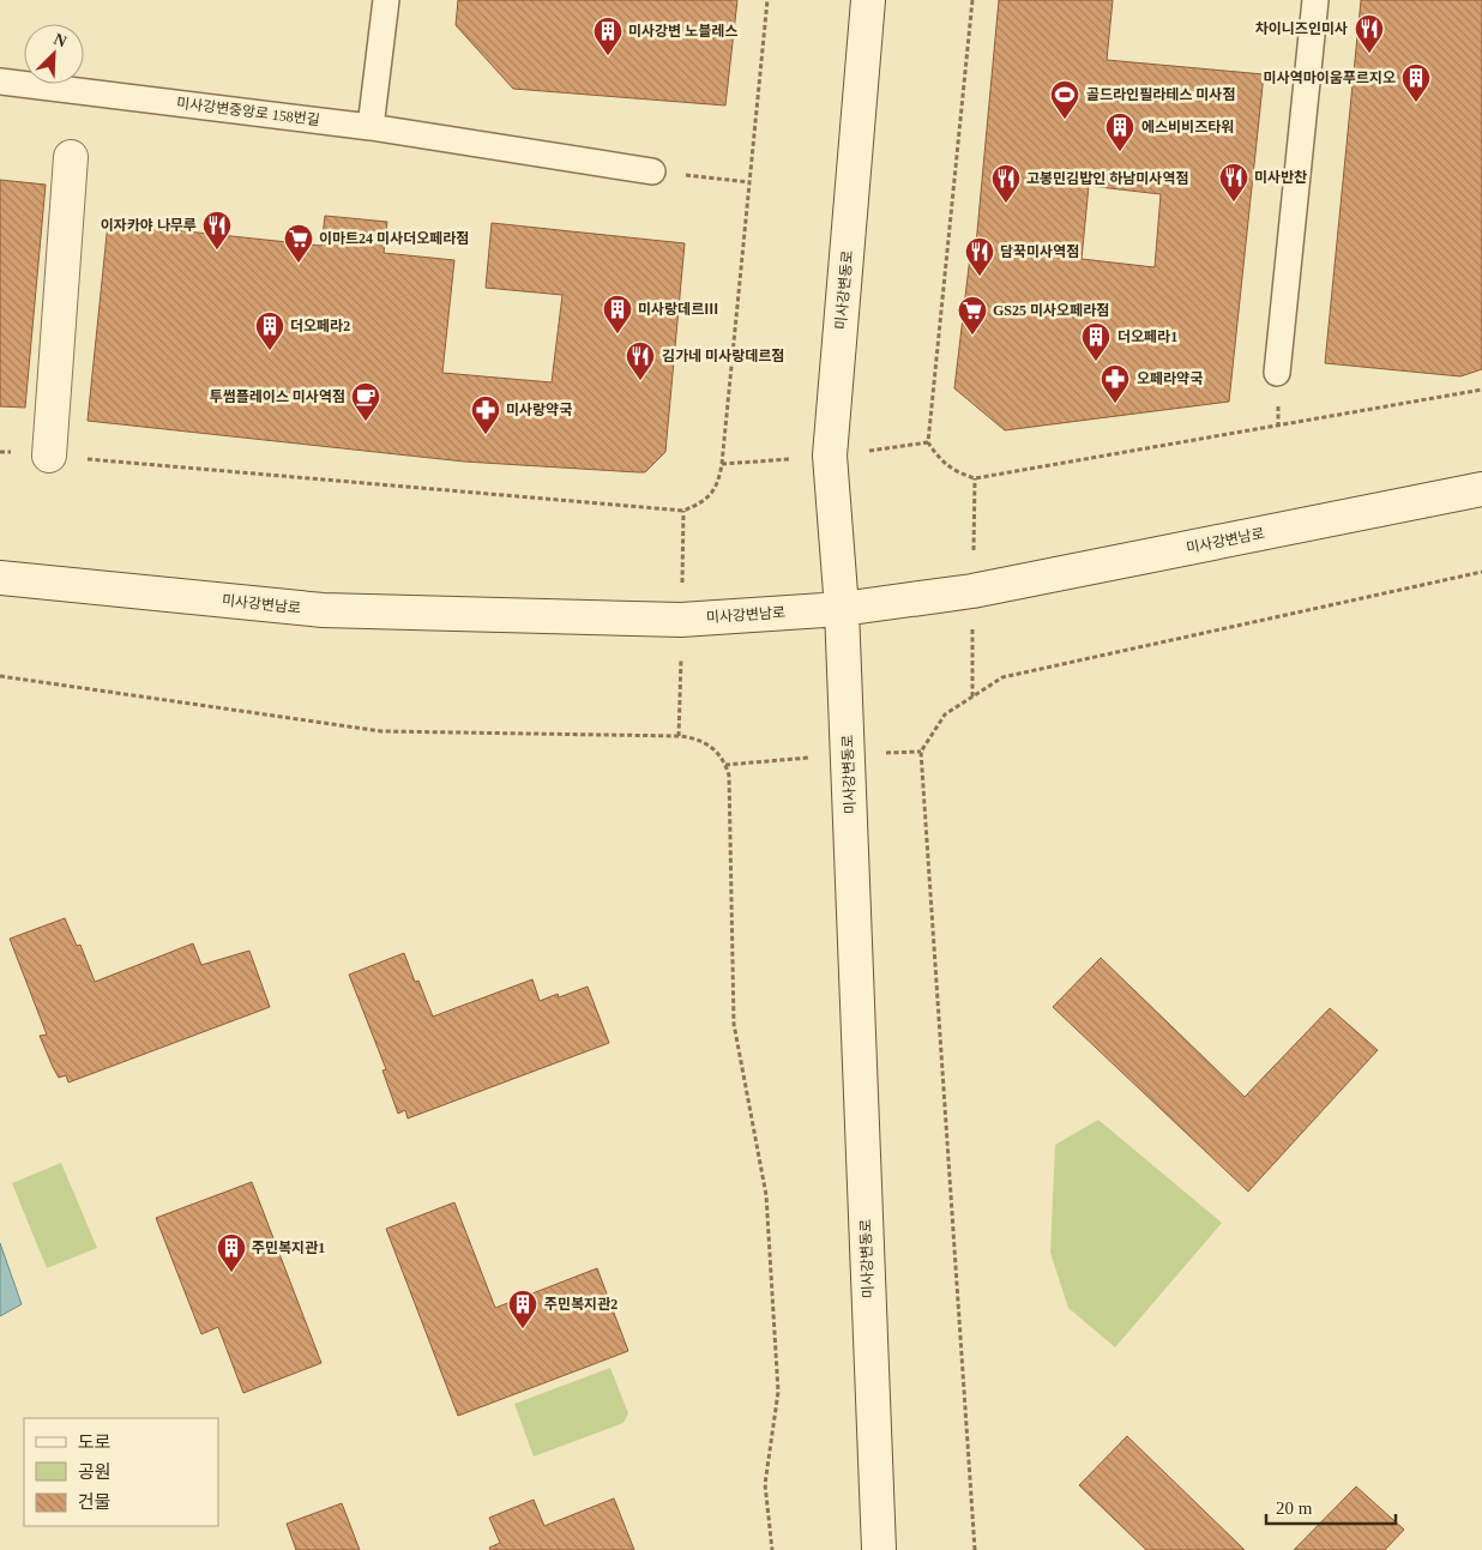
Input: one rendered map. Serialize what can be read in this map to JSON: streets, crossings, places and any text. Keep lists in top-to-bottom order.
{
  "streets": {
    "main road": ["미사강변동로", "미사강변남로"],
    "lane": ["미사강변중앙로 158번길"]
  },
  "crossings": [
    ["미사강변동로", "미사강변남로"]
  ],
  "places": {
    "restaurant": [
      "차이니즈인미사",
      "미사반찬",
      "고봉민김밥인 하남미사역점",
      "이자카야 나무루",
      "담꾹미사역점",
      "김가네 미사랑데르점"
    ],
    "building": [
      "미사강변 노블레스",
      "미사역마이움푸르지오",
      "에스비비즈타워",
      "미사랑데르Ⅲ",
      "더오페라2",
      "더오페라1",
      "주민복지관1",
      "주민복지관2"
    ],
    "sports": ["골드라인필라테스 미사점"],
    "supermarket": ["이마트24 미사더오페라점", "GS25 미사오페라점"],
    "pharmacy": ["오페라약국", "미사랑약국"],
    "cafe": ["투썸플레이스 미사역점"]
  },
  "legend": ["도로", "공원", "건물"],
  "scale_bar": "20 m",
  "north": "top right"
}
